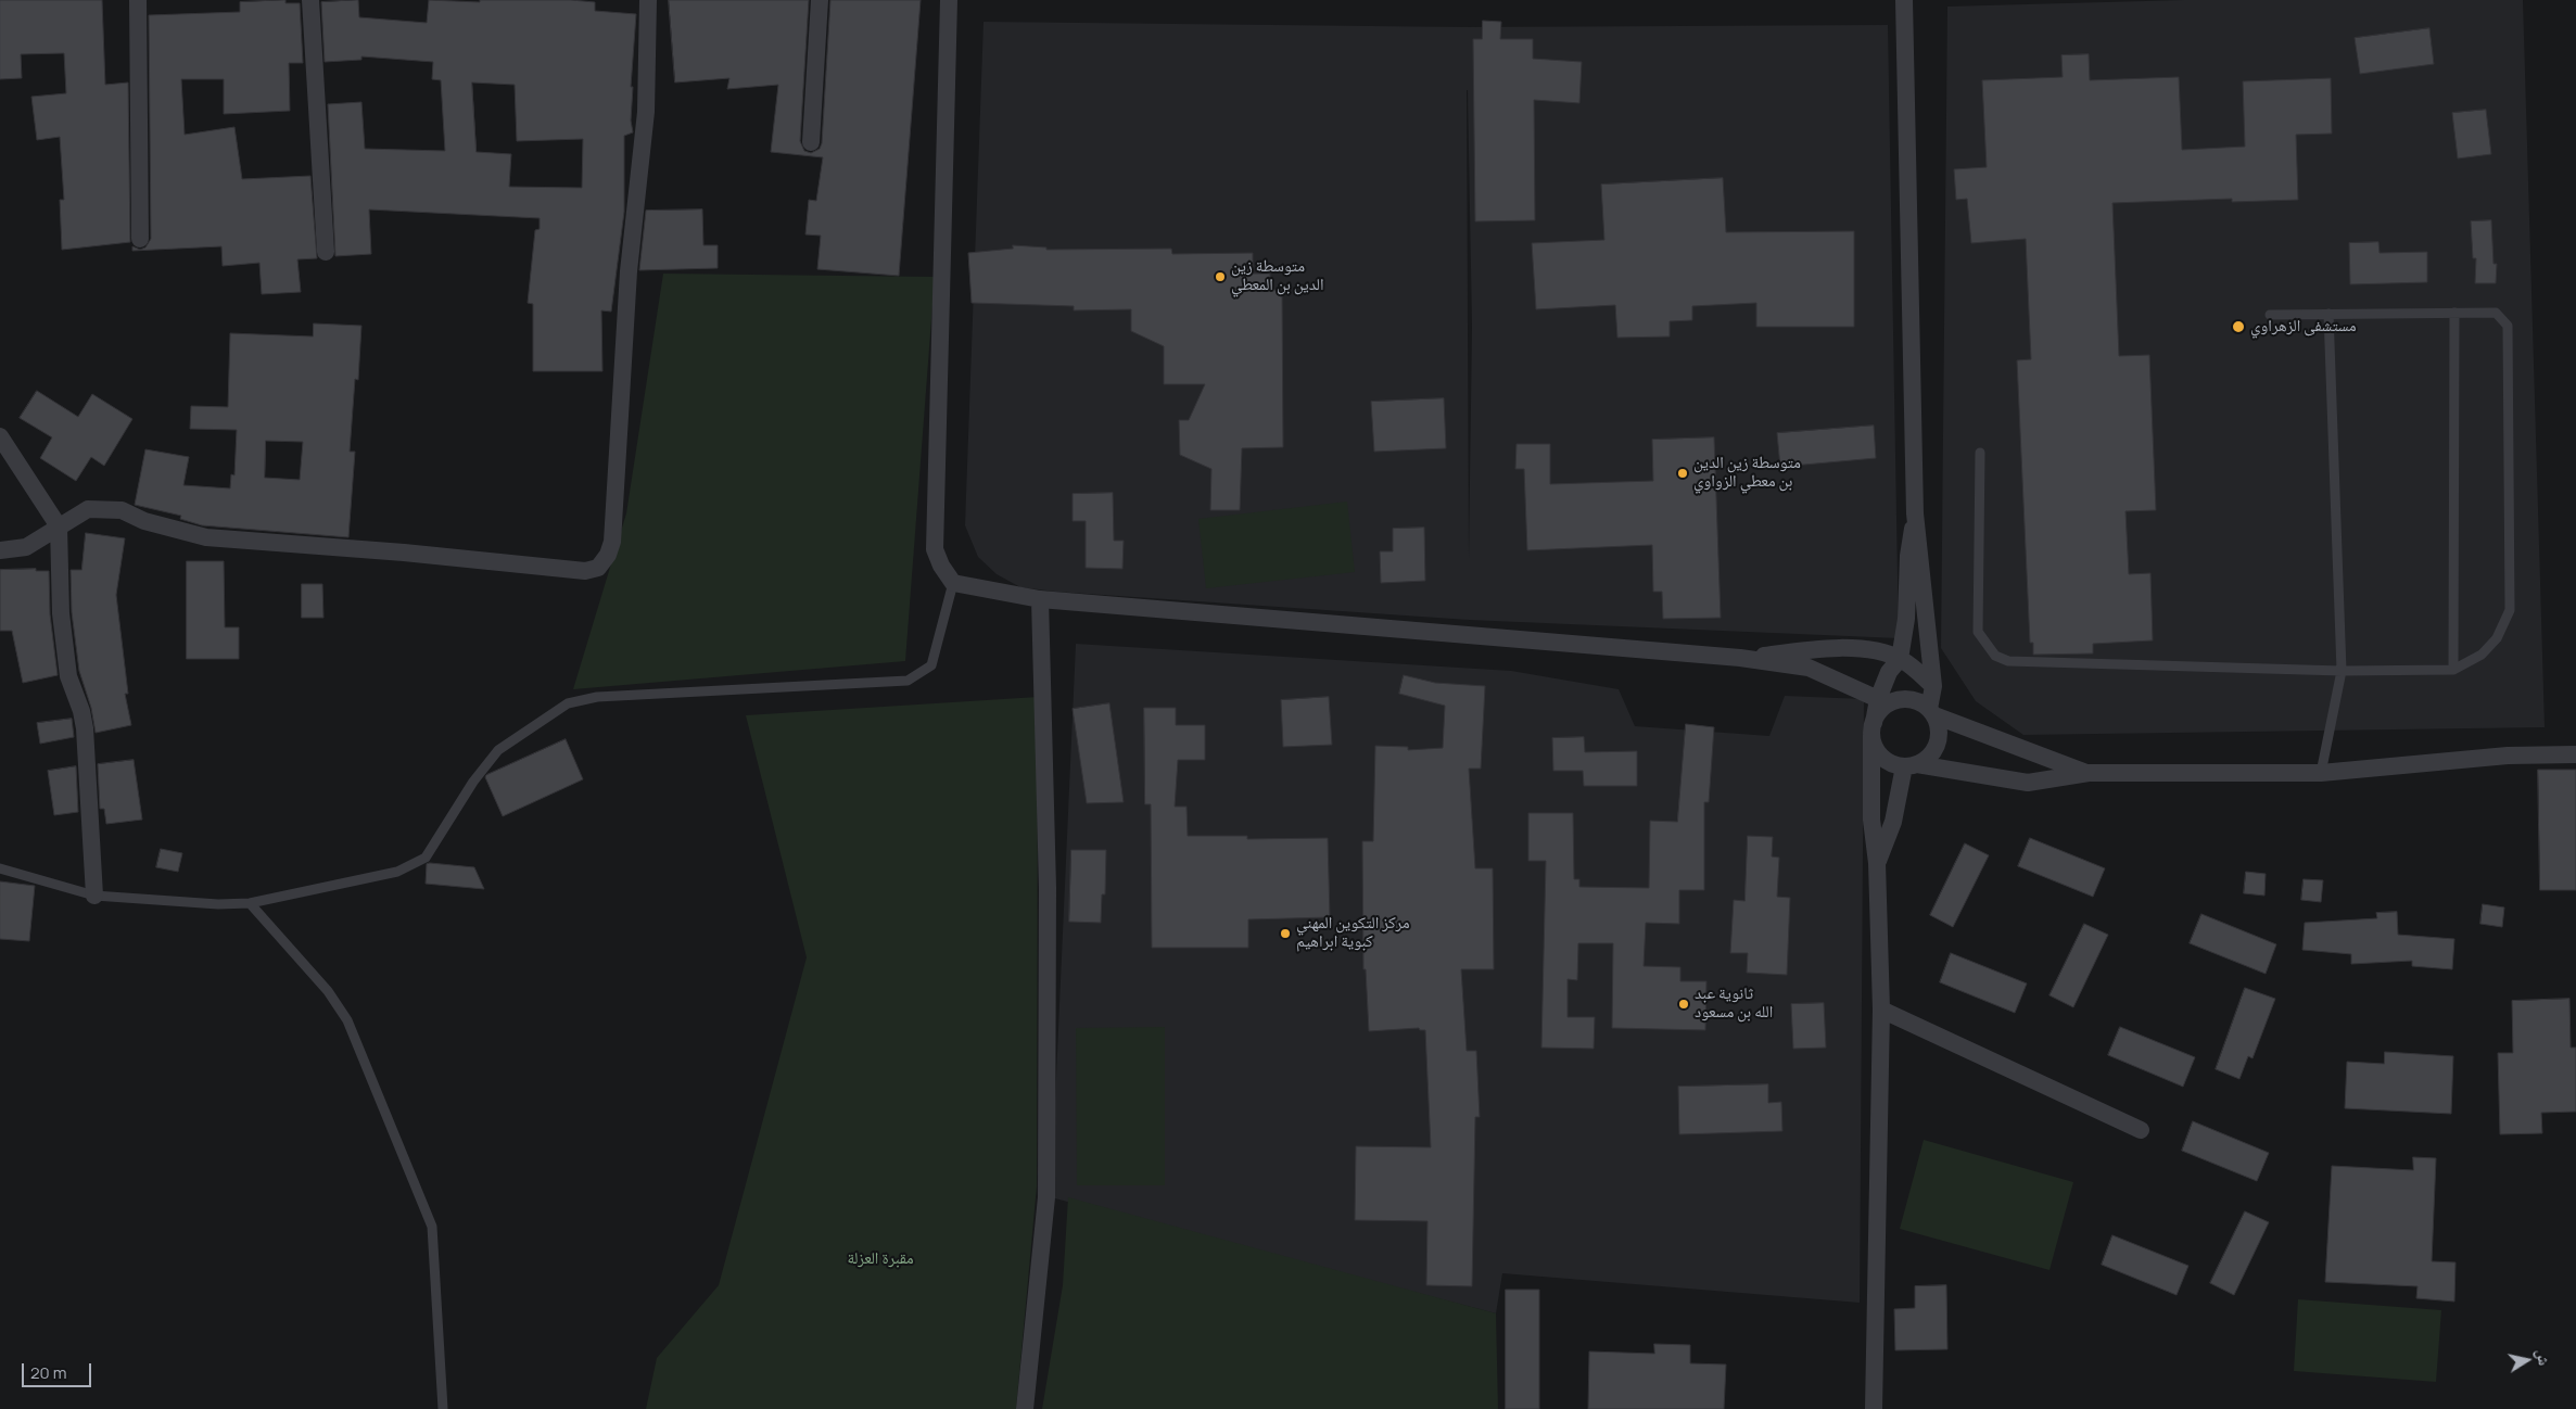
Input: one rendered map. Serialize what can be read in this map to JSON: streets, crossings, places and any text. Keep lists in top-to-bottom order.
{
  "parks": ["مقبرة العزلة"],
  "places": [
    "متوسطة زين الدين بن المعطي",
    "مستشفى الزهراوي",
    "متوسطة زين الدين بن معطي الزواوي",
    "مركز التكوين المهني كبوية ابراهيم",
    "ثانوية عبد الله بن مسعود"
  ],
  "scale_bar": "20 m",
  "north": "right"
}
